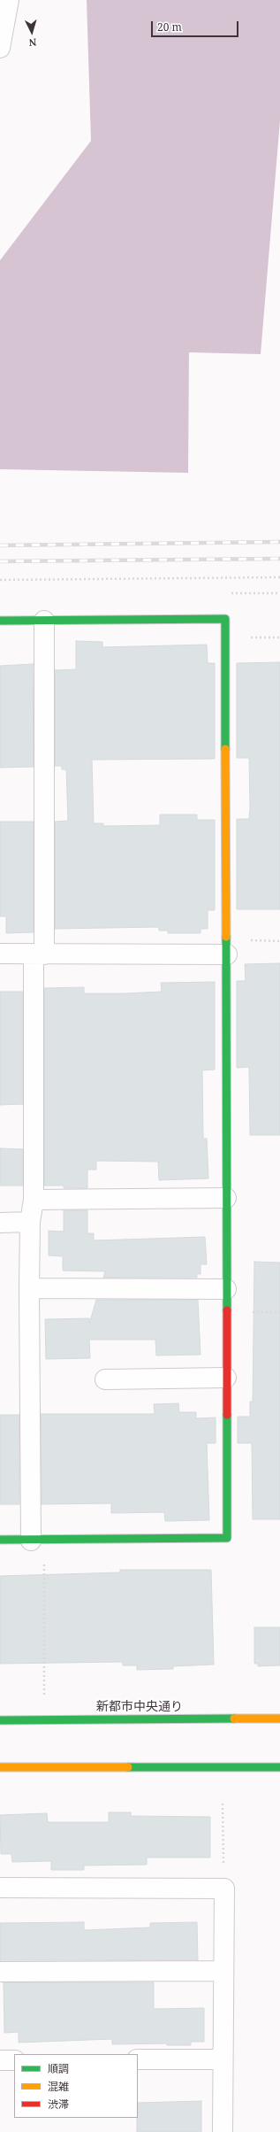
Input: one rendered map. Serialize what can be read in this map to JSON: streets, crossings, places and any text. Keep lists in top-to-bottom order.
{
  "streets": {
    "street": ["新都市中央通り"]
  },
  "legend": ["順調", "混雑", "渋滞"],
  "scale_bar": "20 m",
  "north": "bottom"
}
